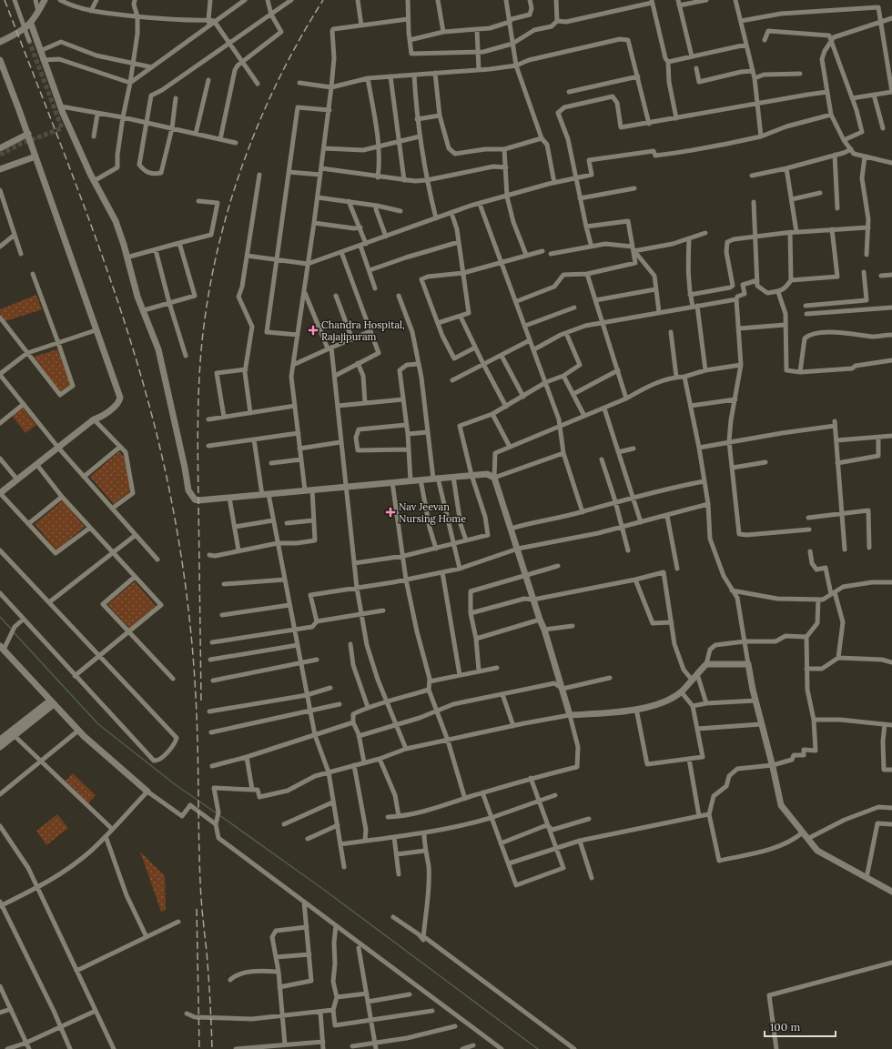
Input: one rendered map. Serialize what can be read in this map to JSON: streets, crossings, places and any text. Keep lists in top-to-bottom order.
{
  "places": {
    "health": ["Chandra Hospital, Rajajipuram", "Nav Jeevan Nursing Home"]
  },
  "scale_bar": "100 m"
}
